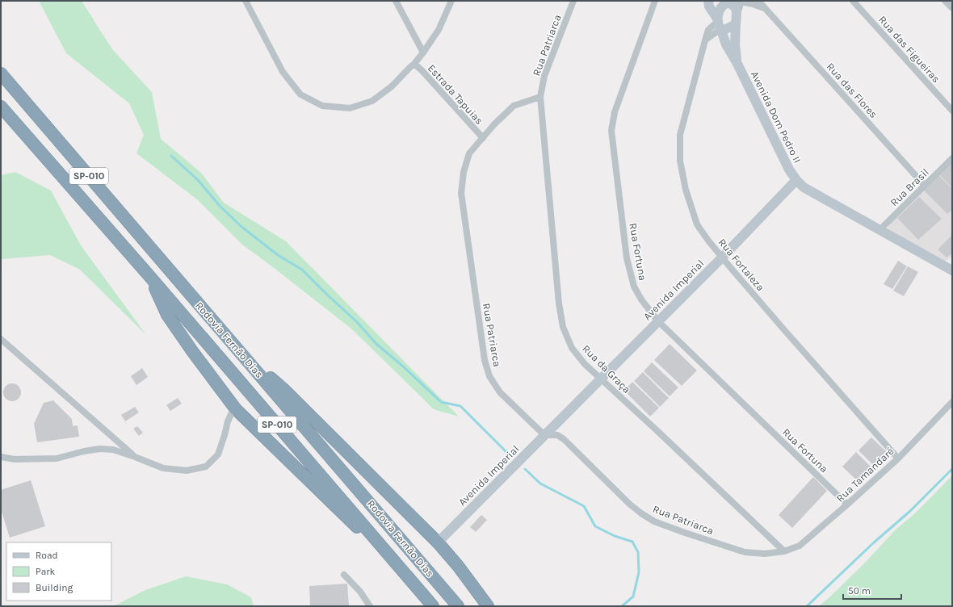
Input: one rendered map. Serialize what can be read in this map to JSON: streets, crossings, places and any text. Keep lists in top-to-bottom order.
{
  "streets": {
    "highway": ["SP-010", "Rodovia Fernão Dias"],
    "main road": ["Avenida Dom Pedro II", "Avenida Imperial"],
    "street": [
      "Rua Patriarca",
      "Rua das Figueiras",
      "Rua das Flores",
      "Estrada Tapuias",
      "Rua Brasil",
      "Rua Fortuna",
      "Rua Fortaleza",
      "Rua da Graça",
      "Rua Tamandaré"
    ]
  },
  "crossings": [
    ["Rua Patriarca", "Estrada Tapuias"],
    ["Rua Patriarca", "Avenida Imperial"],
    ["Rua Patriarca", "Rua da Graça"],
    ["Rua Patriarca", "Rua Tamandaré"],
    ["Rua das Flores", "Rua Brasil"],
    ["Avenida Dom Pedro II", "Rua Fortaleza"],
    ["Avenida Dom Pedro II", "Avenida Imperial"],
    ["Rua Fortuna", "Avenida Imperial"],
    ["Rua Fortuna", "Rua Tamandaré"],
    ["Rua Fortaleza", "Avenida Imperial"],
    ["Rua Fortaleza", "Rua Tamandaré"],
    ["Avenida Imperial", "Rua da Graça"],
    ["Rua da Graça", "Rua Tamandaré"]
  ],
  "legend": ["Road", "Park", "Building"],
  "scale_bar": "50 m"
}
